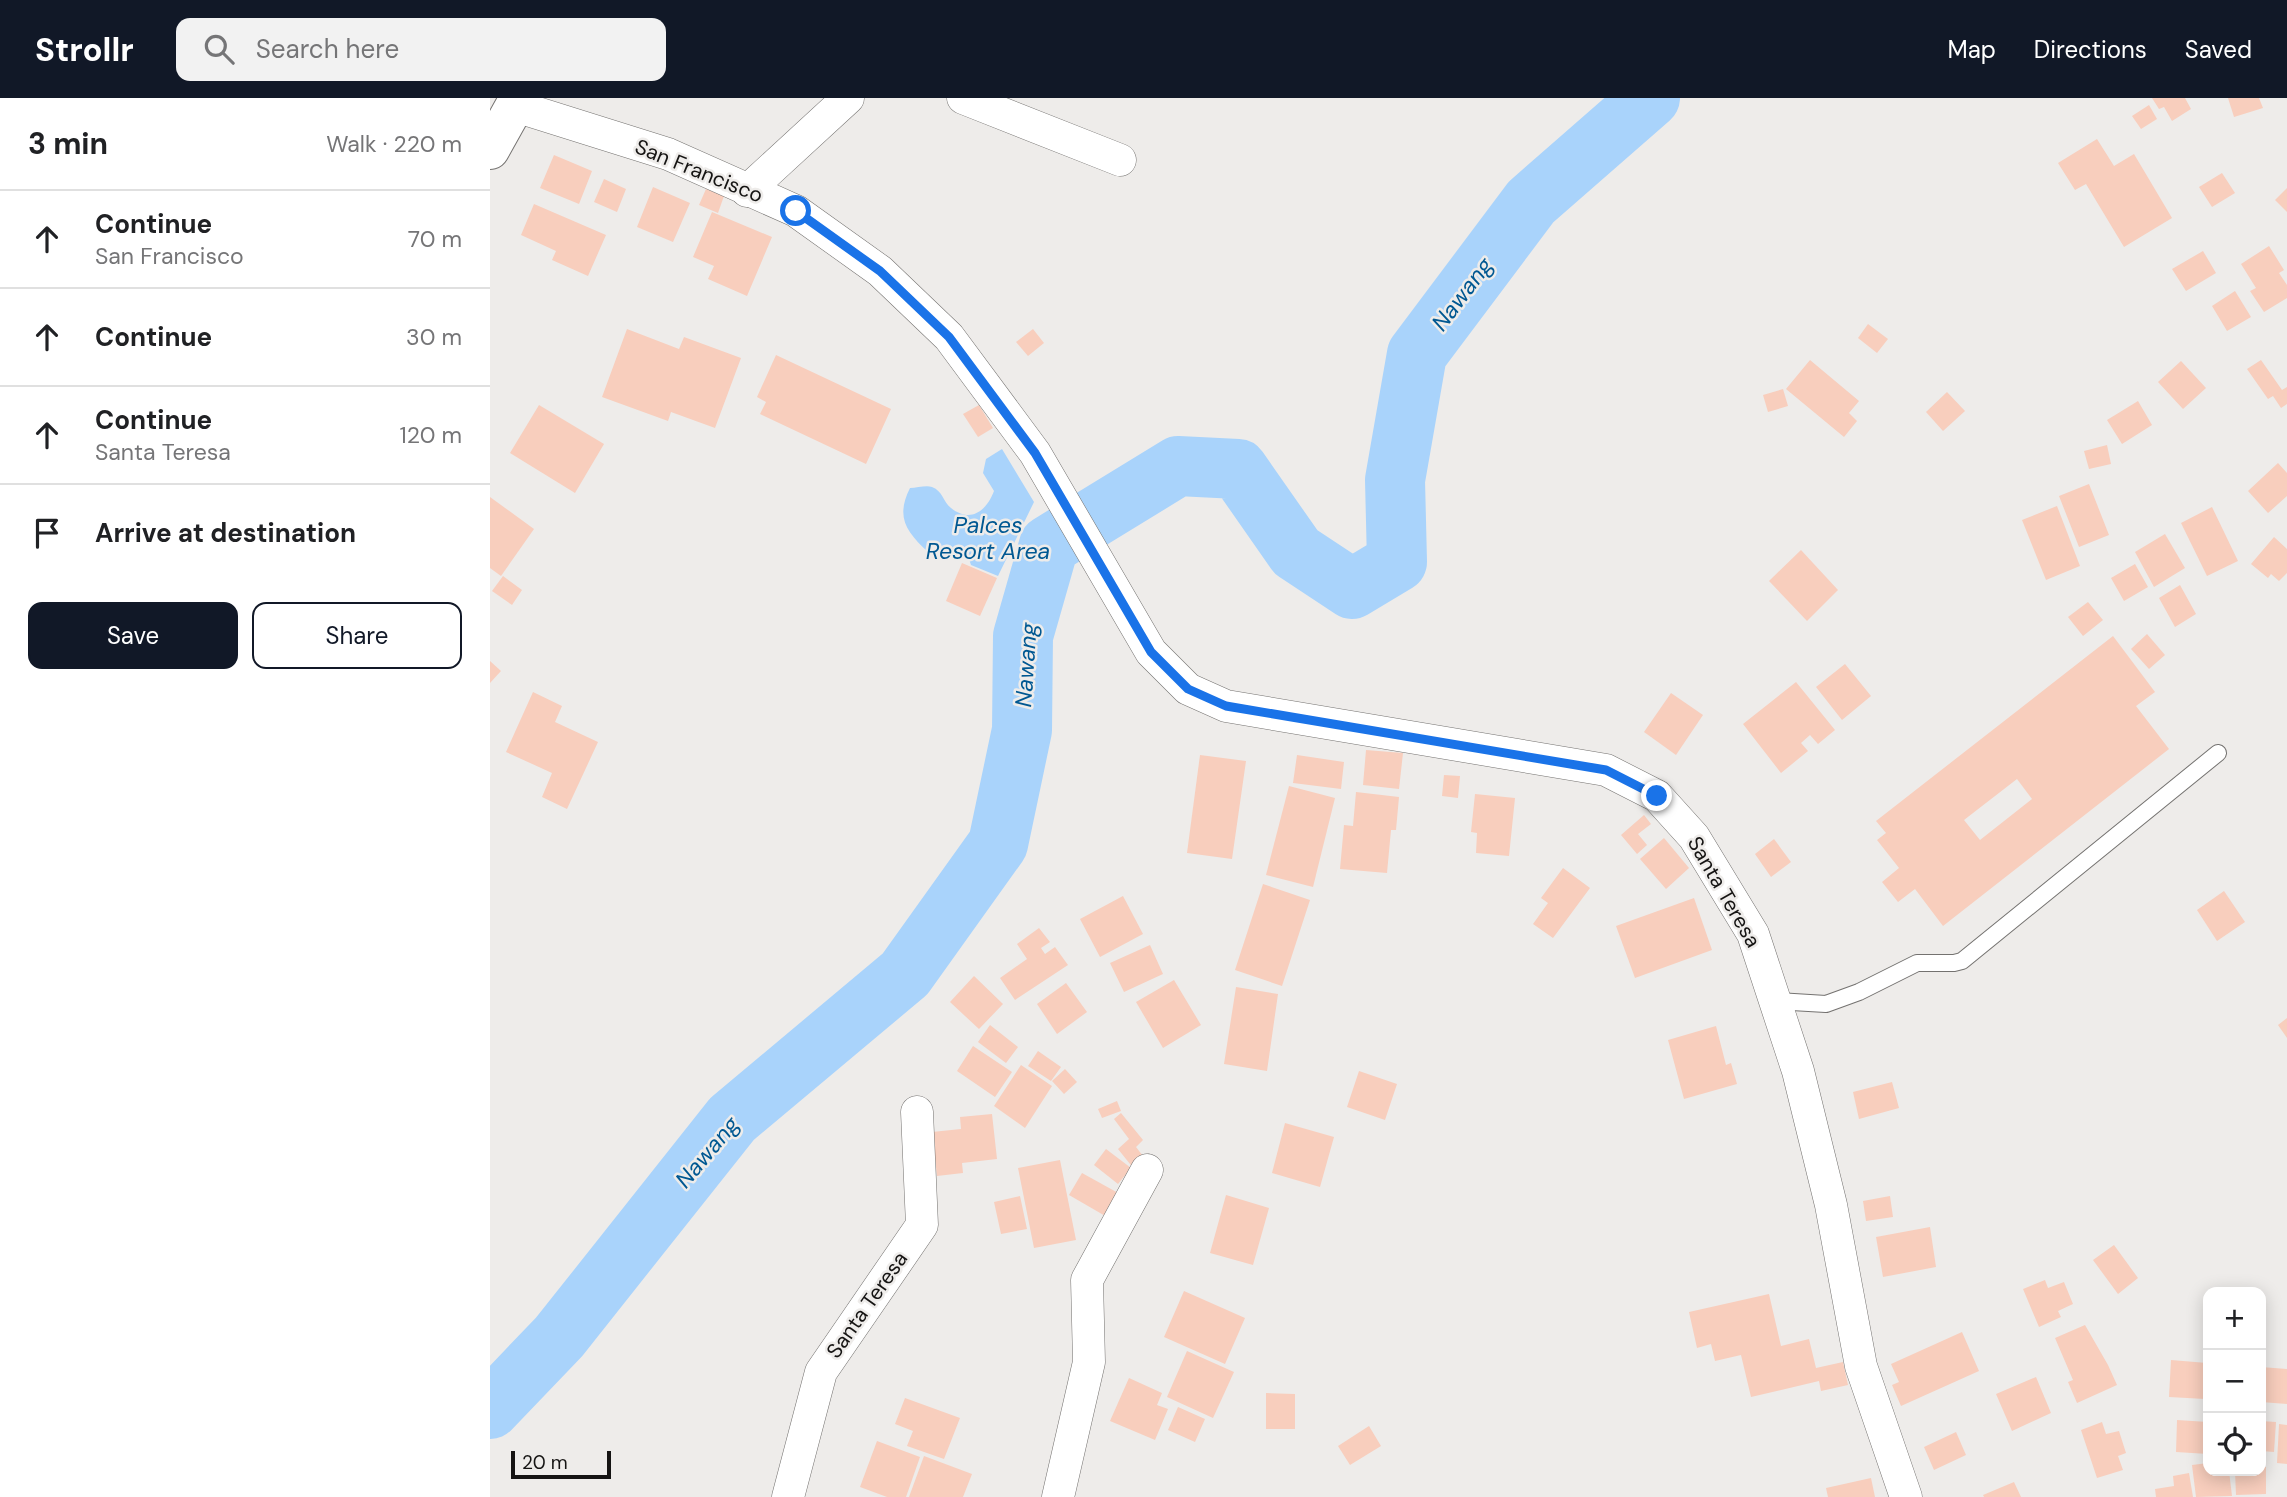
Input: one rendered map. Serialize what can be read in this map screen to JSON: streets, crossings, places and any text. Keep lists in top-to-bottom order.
{
  "streets": {
    "street": ["San Francisco", "Santa Teresa"]
  },
  "crossings": [
    ["San Francisco", "Santa Teresa"]
  ],
  "water": ["Nawang", "Palces Resort Area"],
  "scale_bar": "20 m",
  "page": {
    "header": "Strollr",
    "search": "Search here",
    "nav": ["Map", "Directions", "Saved"],
    "heading": ["3 min", "Walk · 220 m"],
    "list": [
      ["Continue", "San Francisco", "70 m"],
      ["Continue", "30 m"],
      ["Continue", "Santa Teresa", "120 m"],
      "Arrive at destination"
    ],
    "buttons": ["Save", "Share"],
    "map_buttons": ["+", "−"],
    "scale": "20 m"
  }
}
